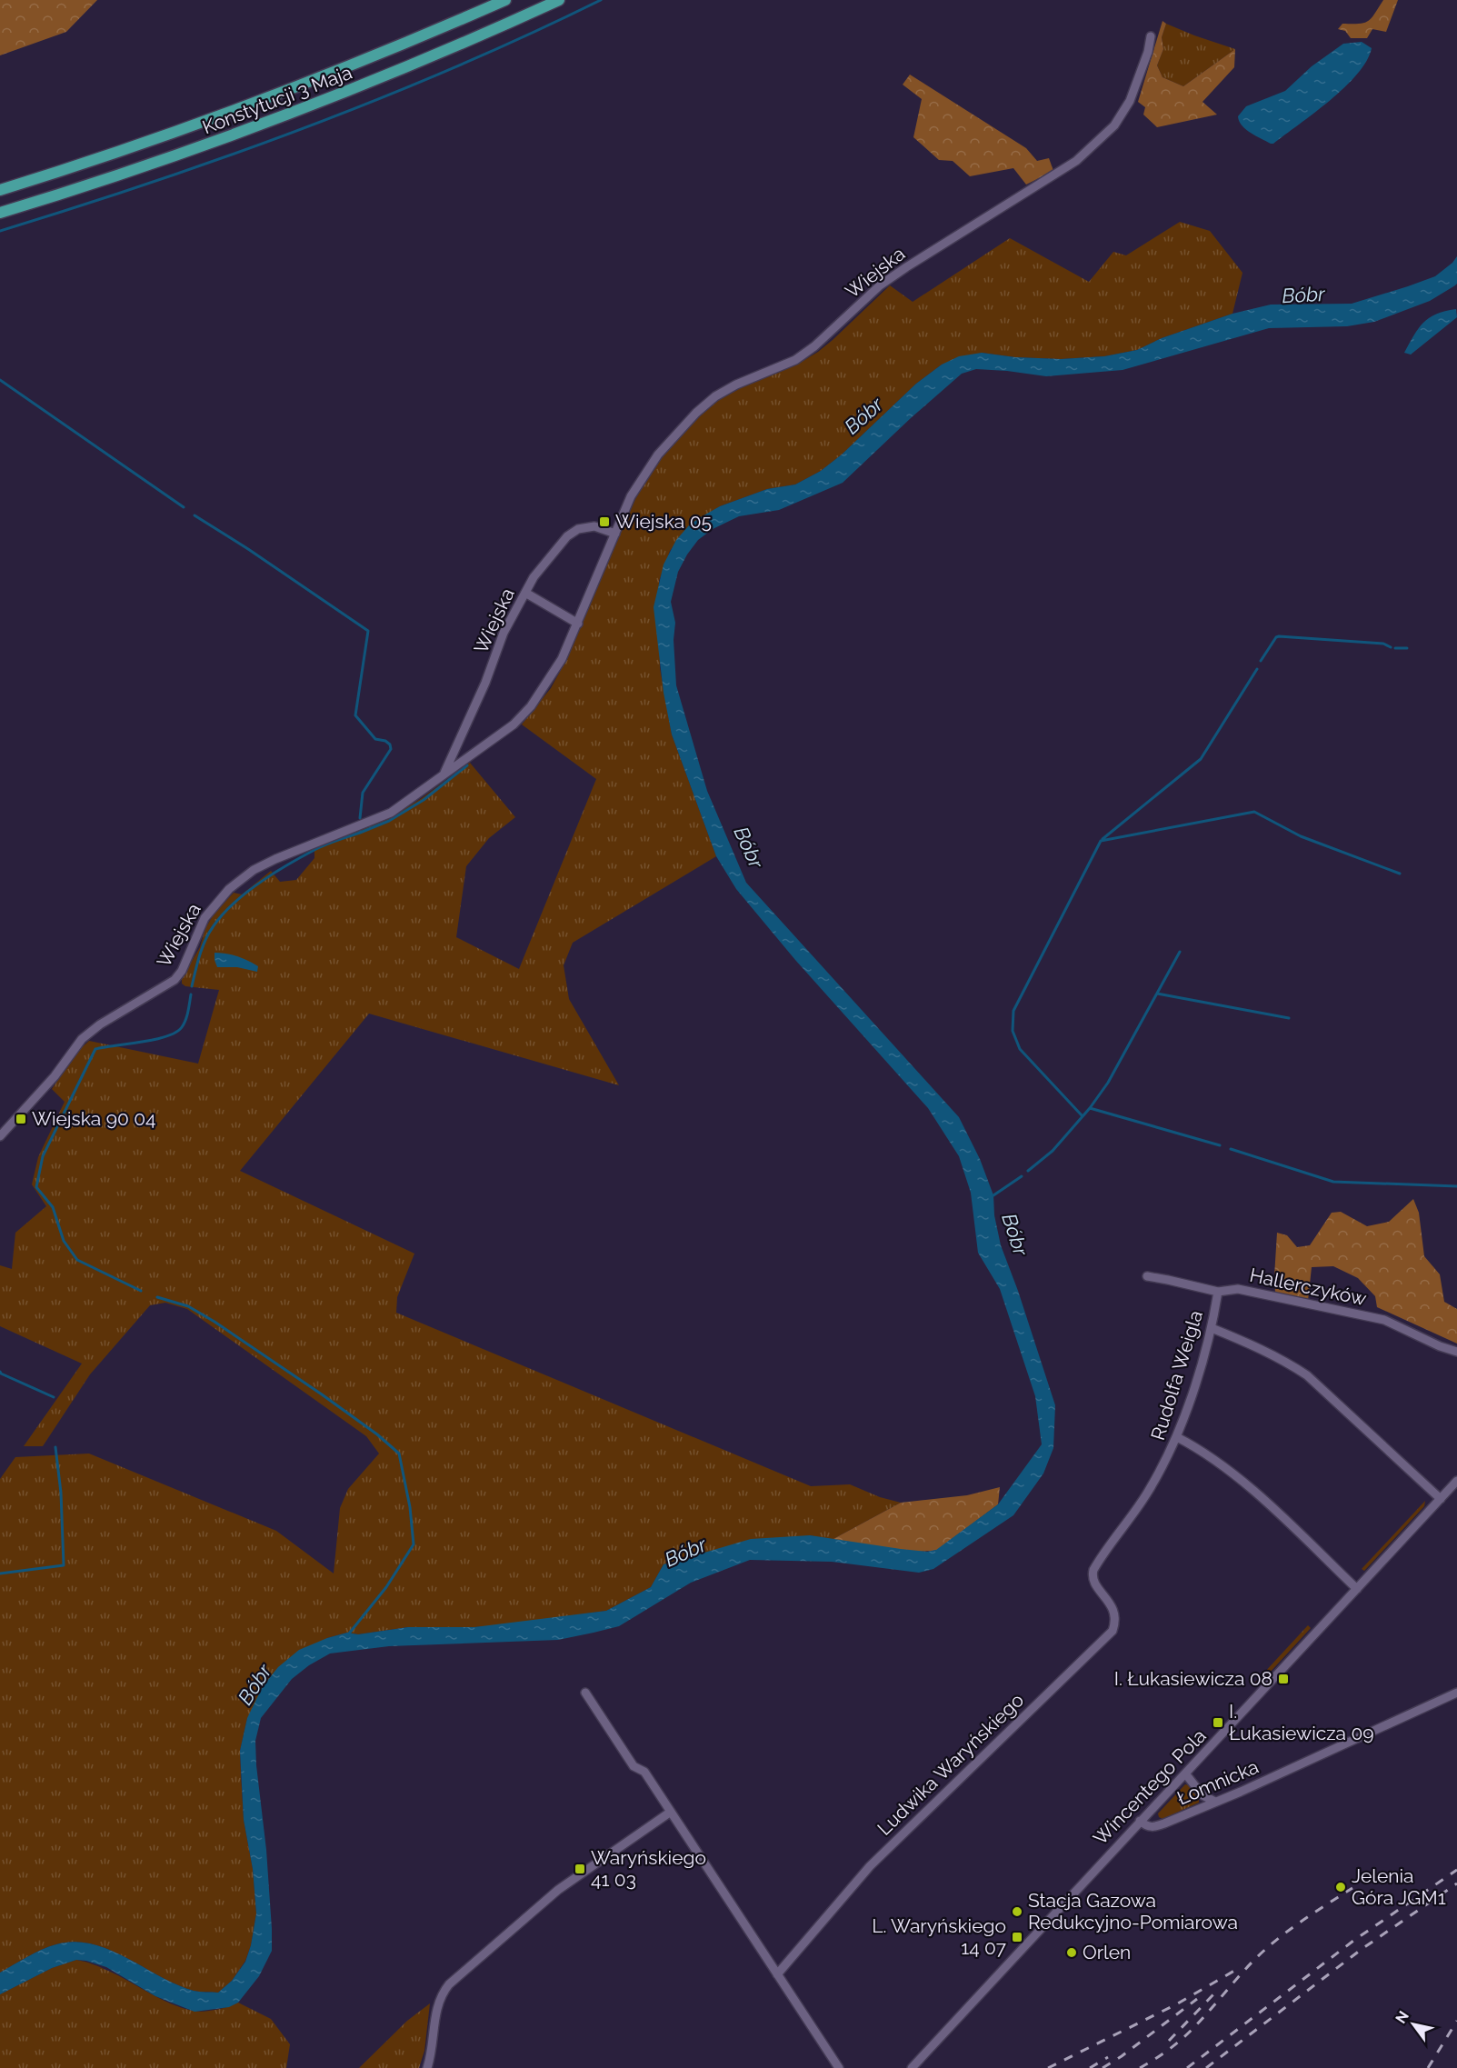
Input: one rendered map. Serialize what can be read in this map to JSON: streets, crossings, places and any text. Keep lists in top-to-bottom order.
{
  "streets": {
    "main road": ["Konstytucji 3 Maja"],
    "street": [
      "Wiejska",
      "Hallerczyków",
      "Rudolfa Weigla",
      "Ludwika Waryńskiego",
      "Łomnicka",
      "Wincentego Pola"
    ]
  },
  "crossings": [
    ["Hallerczyków", "Rudolfa Weigla"],
    ["Rudolfa Weigla", "Ludwika Waryńskiego"],
    ["Łomnicka", "Wincentego Pola"]
  ],
  "water": ["Bóbr"],
  "places": {
    "transit": [
      "Wiejska 05",
      "Wiejska 90 04",
      "I. Łukasiewicza 08",
      "I. Łukasiewicza 09",
      "Waryńskiego 41 03",
      "L. Waryńskiego 14 07"
    ],
    "other": ["Jelenia Góra JGM1", "Stacja Gazowa Redukcyjno-Pomiarowa", "Orlen"]
  },
  "north": "top left"
}
